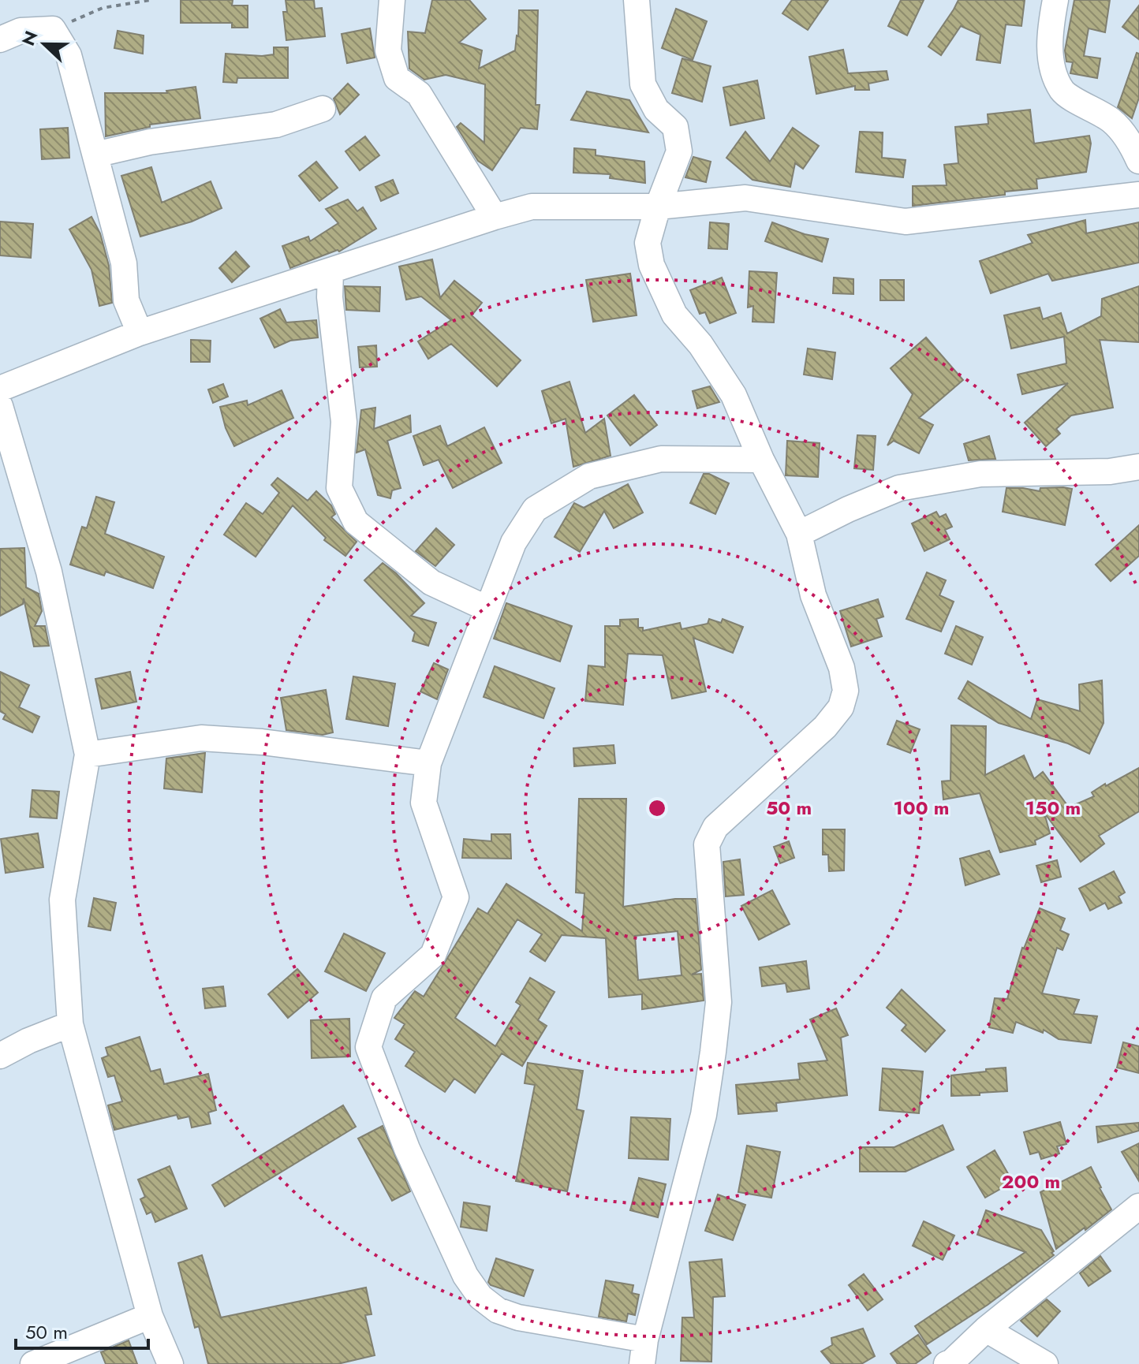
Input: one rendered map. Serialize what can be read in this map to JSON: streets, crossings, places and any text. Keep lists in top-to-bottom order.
{
  "scale_bar": "50 m",
  "north": "left",
  "rings": [
    "50 m",
    "100 m",
    "150 m",
    "200 m"
  ]
}
